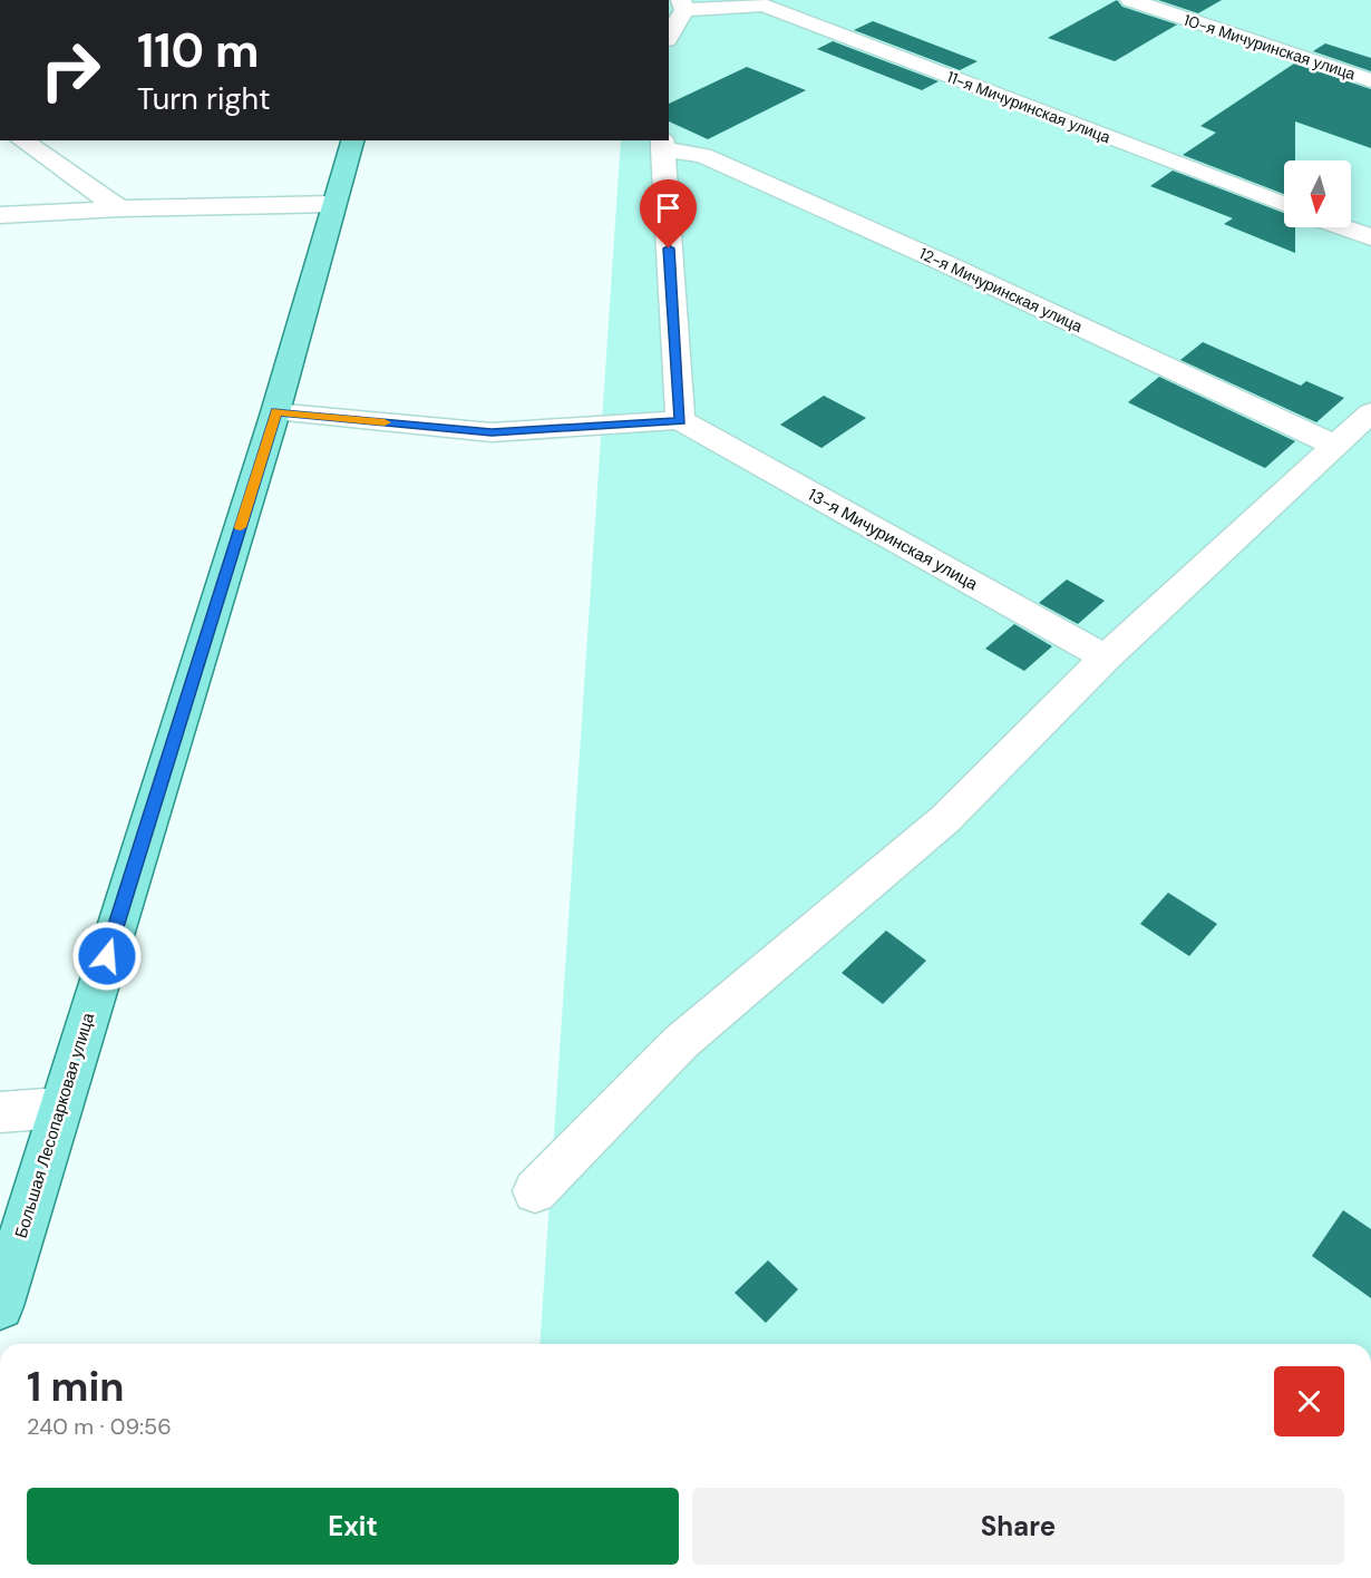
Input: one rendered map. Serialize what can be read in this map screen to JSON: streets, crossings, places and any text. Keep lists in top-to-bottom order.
{
  "streets": {
    "main road": ["Большая Лесопарковая улица"],
    "street": [
      "10-я Мичуринская улица",
      "11-я Мичуринская улица",
      "12-я Мичуринская улица",
      "13-я Мичуринская улица"
    ]
  },
  "north": "bottom",
  "page": {
    "turn": ["110 m", "Turn right"],
    "heading": ["1 min", "240 m · 09:56"],
    "buttons": ["Exit", "Share"]
  }
}
